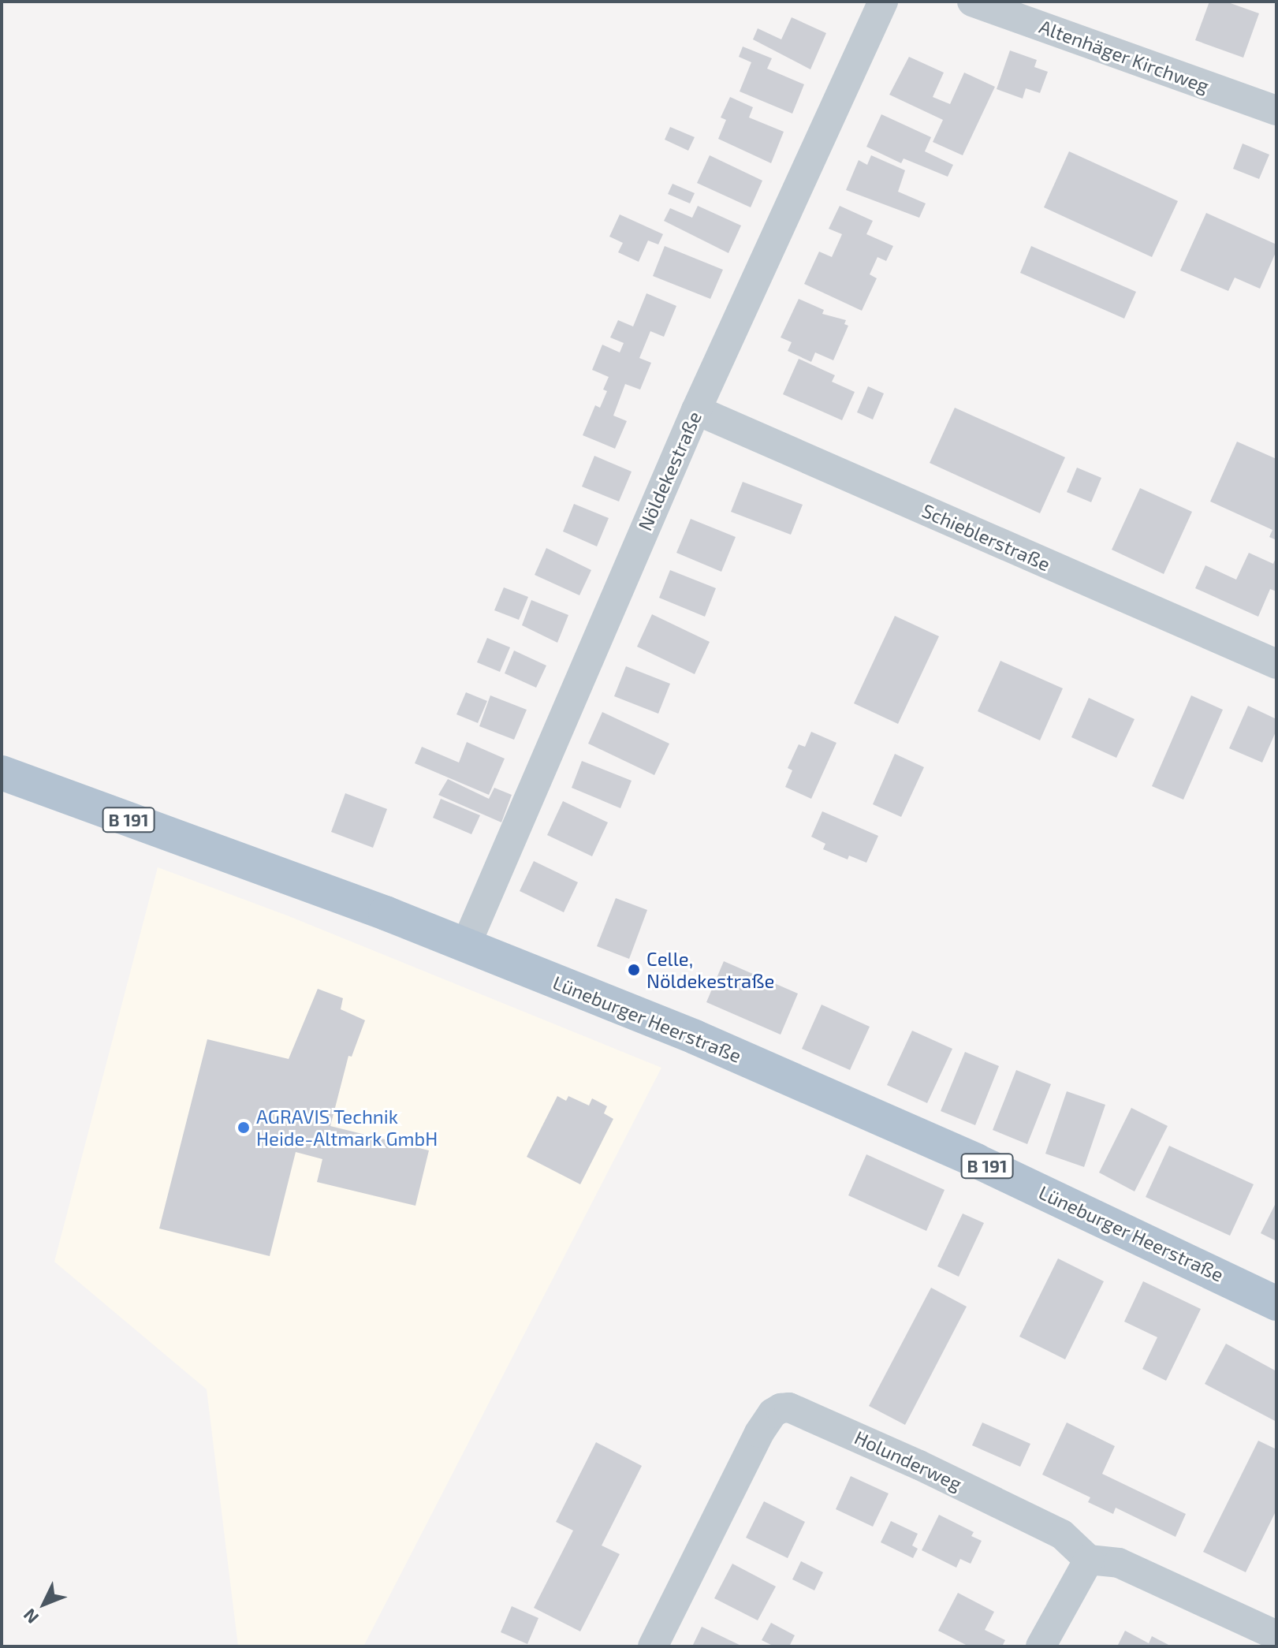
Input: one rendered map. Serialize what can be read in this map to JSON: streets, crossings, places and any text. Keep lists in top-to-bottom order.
{
  "streets": {
    "main road": ["B 191", "Lüneburger Heerstraße"],
    "street": [
      "Altenhäger Kirchweg",
      "Nöldekestraße",
      "Schieblerstraße",
      "Holunderweg"
    ]
  },
  "crossings": [
    ["Nöldekestraße", "Schieblerstraße"],
    ["Nöldekestraße", "Lüneburger Heerstraße"]
  ],
  "places": ["Celle, Nöldekestraße", "AGRAVIS Technik Heide-Altmark GmbH"],
  "north": "bottom left"
}
